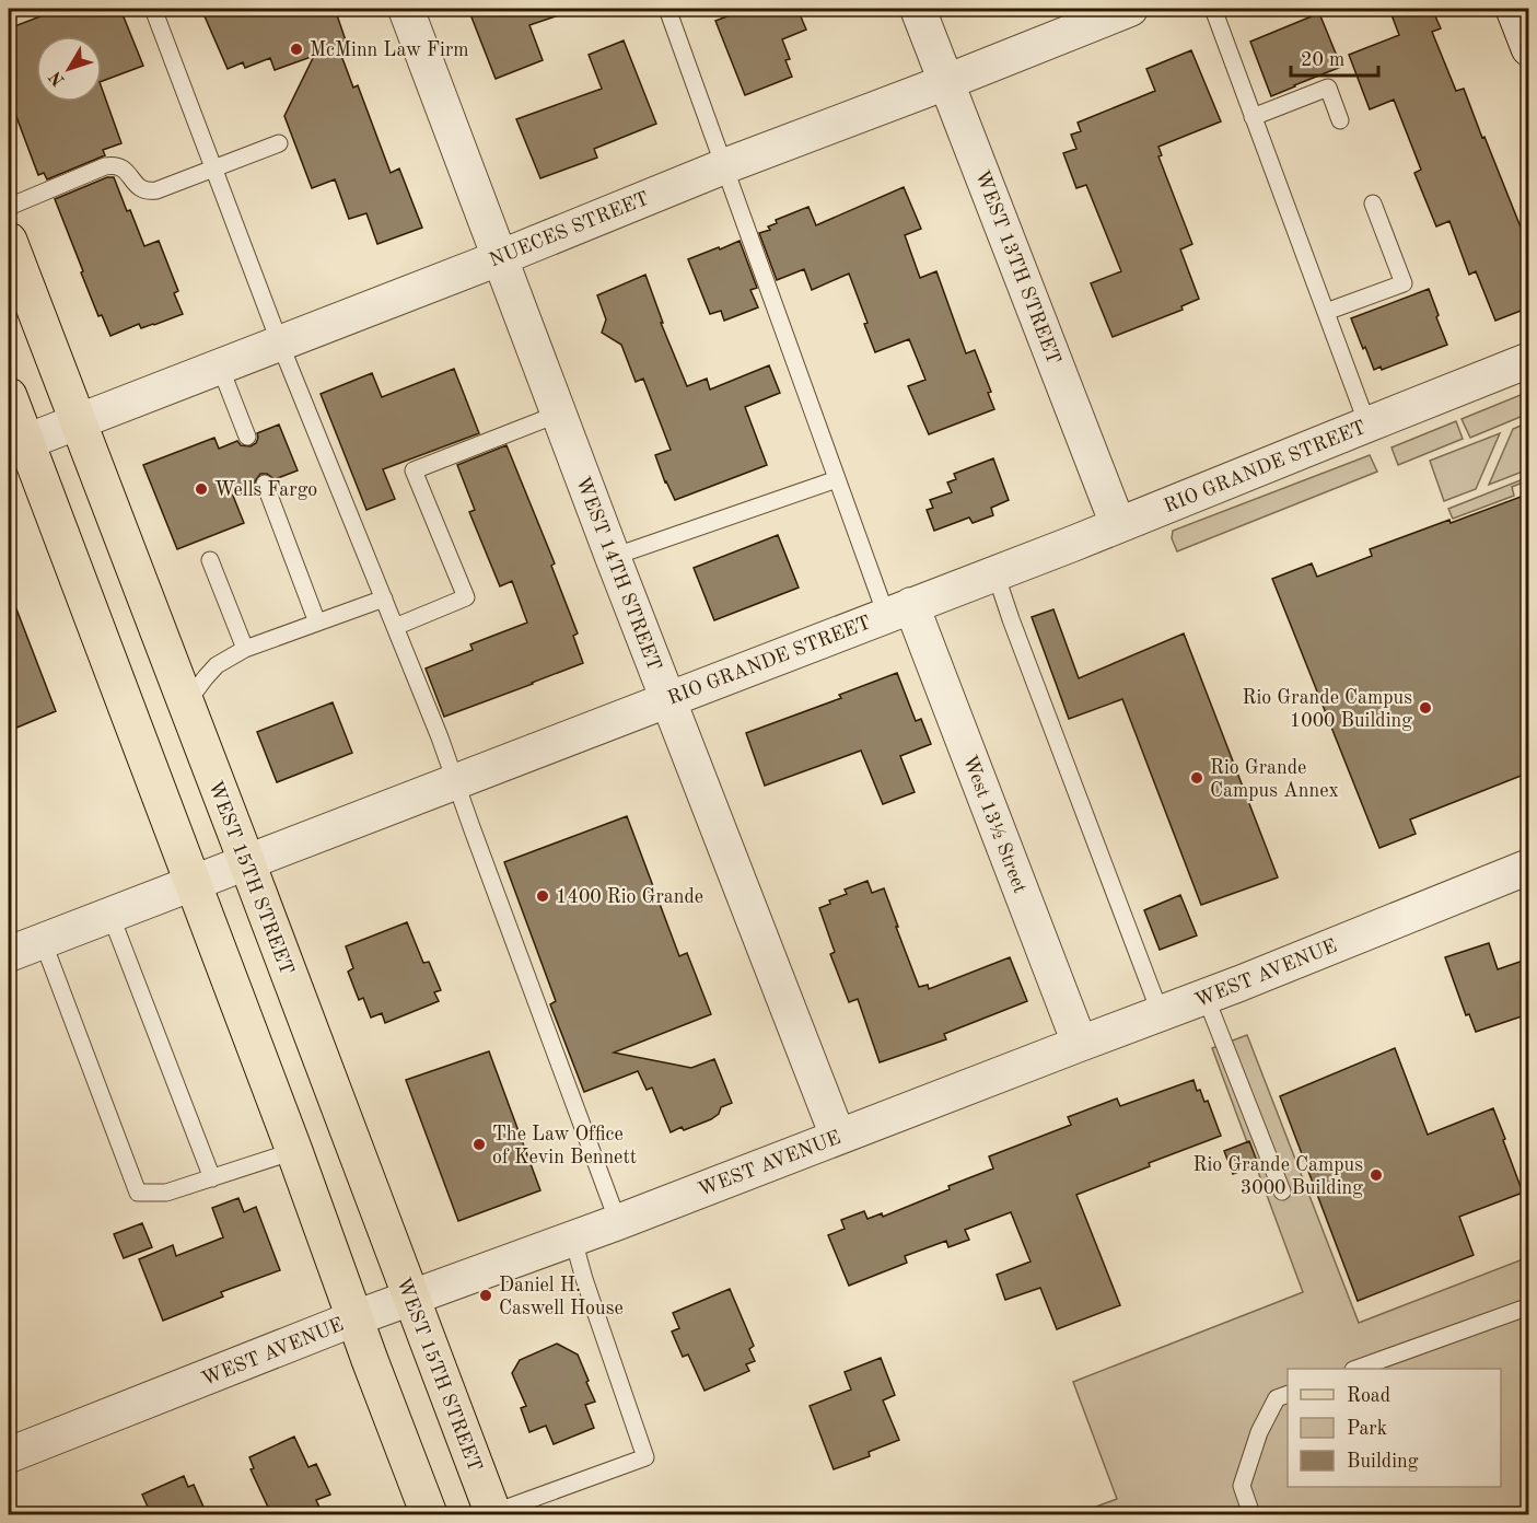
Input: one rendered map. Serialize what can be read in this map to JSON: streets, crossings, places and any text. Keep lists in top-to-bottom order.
{
  "streets": {
    "main road": ["WEST 15TH STREET"],
    "street": [
      "NUECES STREET",
      "WEST 13TH STREET",
      "RIO GRANDE STREET",
      "WEST 14TH STREET",
      "West 13½ Street",
      "WEST AVENUE"
    ]
  },
  "crossings": [
    ["NUECES STREET", "WEST 13TH STREET"],
    ["NUECES STREET", "WEST 14TH STREET"],
    ["NUECES STREET", "WEST 15TH STREET"],
    ["WEST 13TH STREET", "RIO GRANDE STREET"],
    ["RIO GRANDE STREET", "WEST 14TH STREET"],
    ["RIO GRANDE STREET", "West 13½ Street"],
    ["RIO GRANDE STREET", "WEST 15TH STREET"],
    ["WEST 14TH STREET", "WEST AVENUE"],
    ["West 13½ Street", "WEST AVENUE"],
    ["WEST 15TH STREET", "WEST AVENUE"]
  ],
  "places": [
    "McMinn Law Firm",
    "Wells Fargo",
    "Rio Grande Campus 1000 Building",
    "Rio Grande Campus Annex",
    "1400 Rio Grande",
    "The Law Office of Kevin Bennett",
    "Rio Grande Campus 3000 Building",
    "Daniel H. Caswell House"
  ],
  "legend": ["Road", "Park", "Building"],
  "scale_bar": "20 m",
  "north": "bottom left"
}
